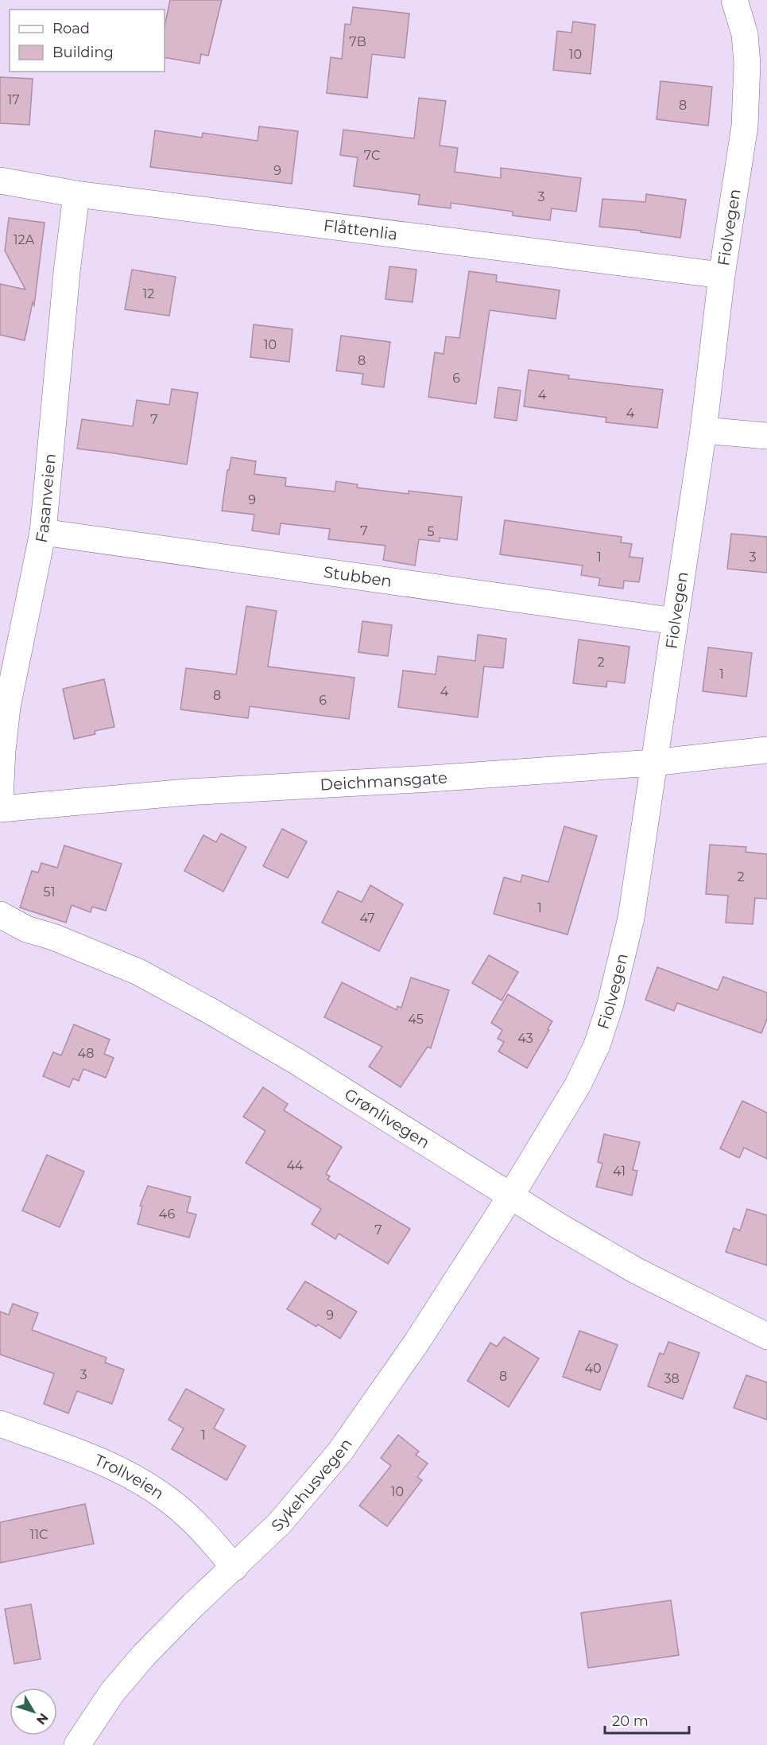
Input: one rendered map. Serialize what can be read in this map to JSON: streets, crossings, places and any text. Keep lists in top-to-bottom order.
{
  "streets": {
    "street": [
      "Fiolvegen",
      "Flåttenlia",
      "Fasanveien",
      "Stubben",
      "Deichmansgate",
      "Grønlivegen",
      "Trollveien",
      "Sykehusvegen"
    ]
  },
  "crossings": [
    ["Fiolvegen", "Flåttenlia"],
    ["Fiolvegen", "Stubben"],
    ["Fiolvegen", "Deichmansgate"],
    ["Fiolvegen", "Grønlivegen"],
    ["Fiolvegen", "Sykehusvegen"],
    ["Flåttenlia", "Fasanveien"],
    ["Fasanveien", "Stubben"],
    ["Grønlivegen", "Sykehusvegen"],
    ["Trollveien", "Sykehusvegen"]
  ],
  "house_numbers": [
    "7B",
    "10",
    "17",
    "8",
    "7C",
    "9",
    "3",
    "12A",
    "12",
    "10",
    "8",
    "6",
    "4",
    "4",
    "7",
    "9",
    "7",
    "5",
    "1",
    "3",
    "2",
    "1",
    "4",
    "8",
    "6",
    "2",
    "51",
    "1",
    "47",
    "45",
    "43",
    "48",
    "44",
    "41",
    "46",
    "7",
    "9",
    "40",
    "3",
    "8",
    "38",
    "1",
    "10",
    "11C"
  ],
  "legend": ["Road", "Building"],
  "scale_bar": "20 m",
  "north": "bottom right"
}
